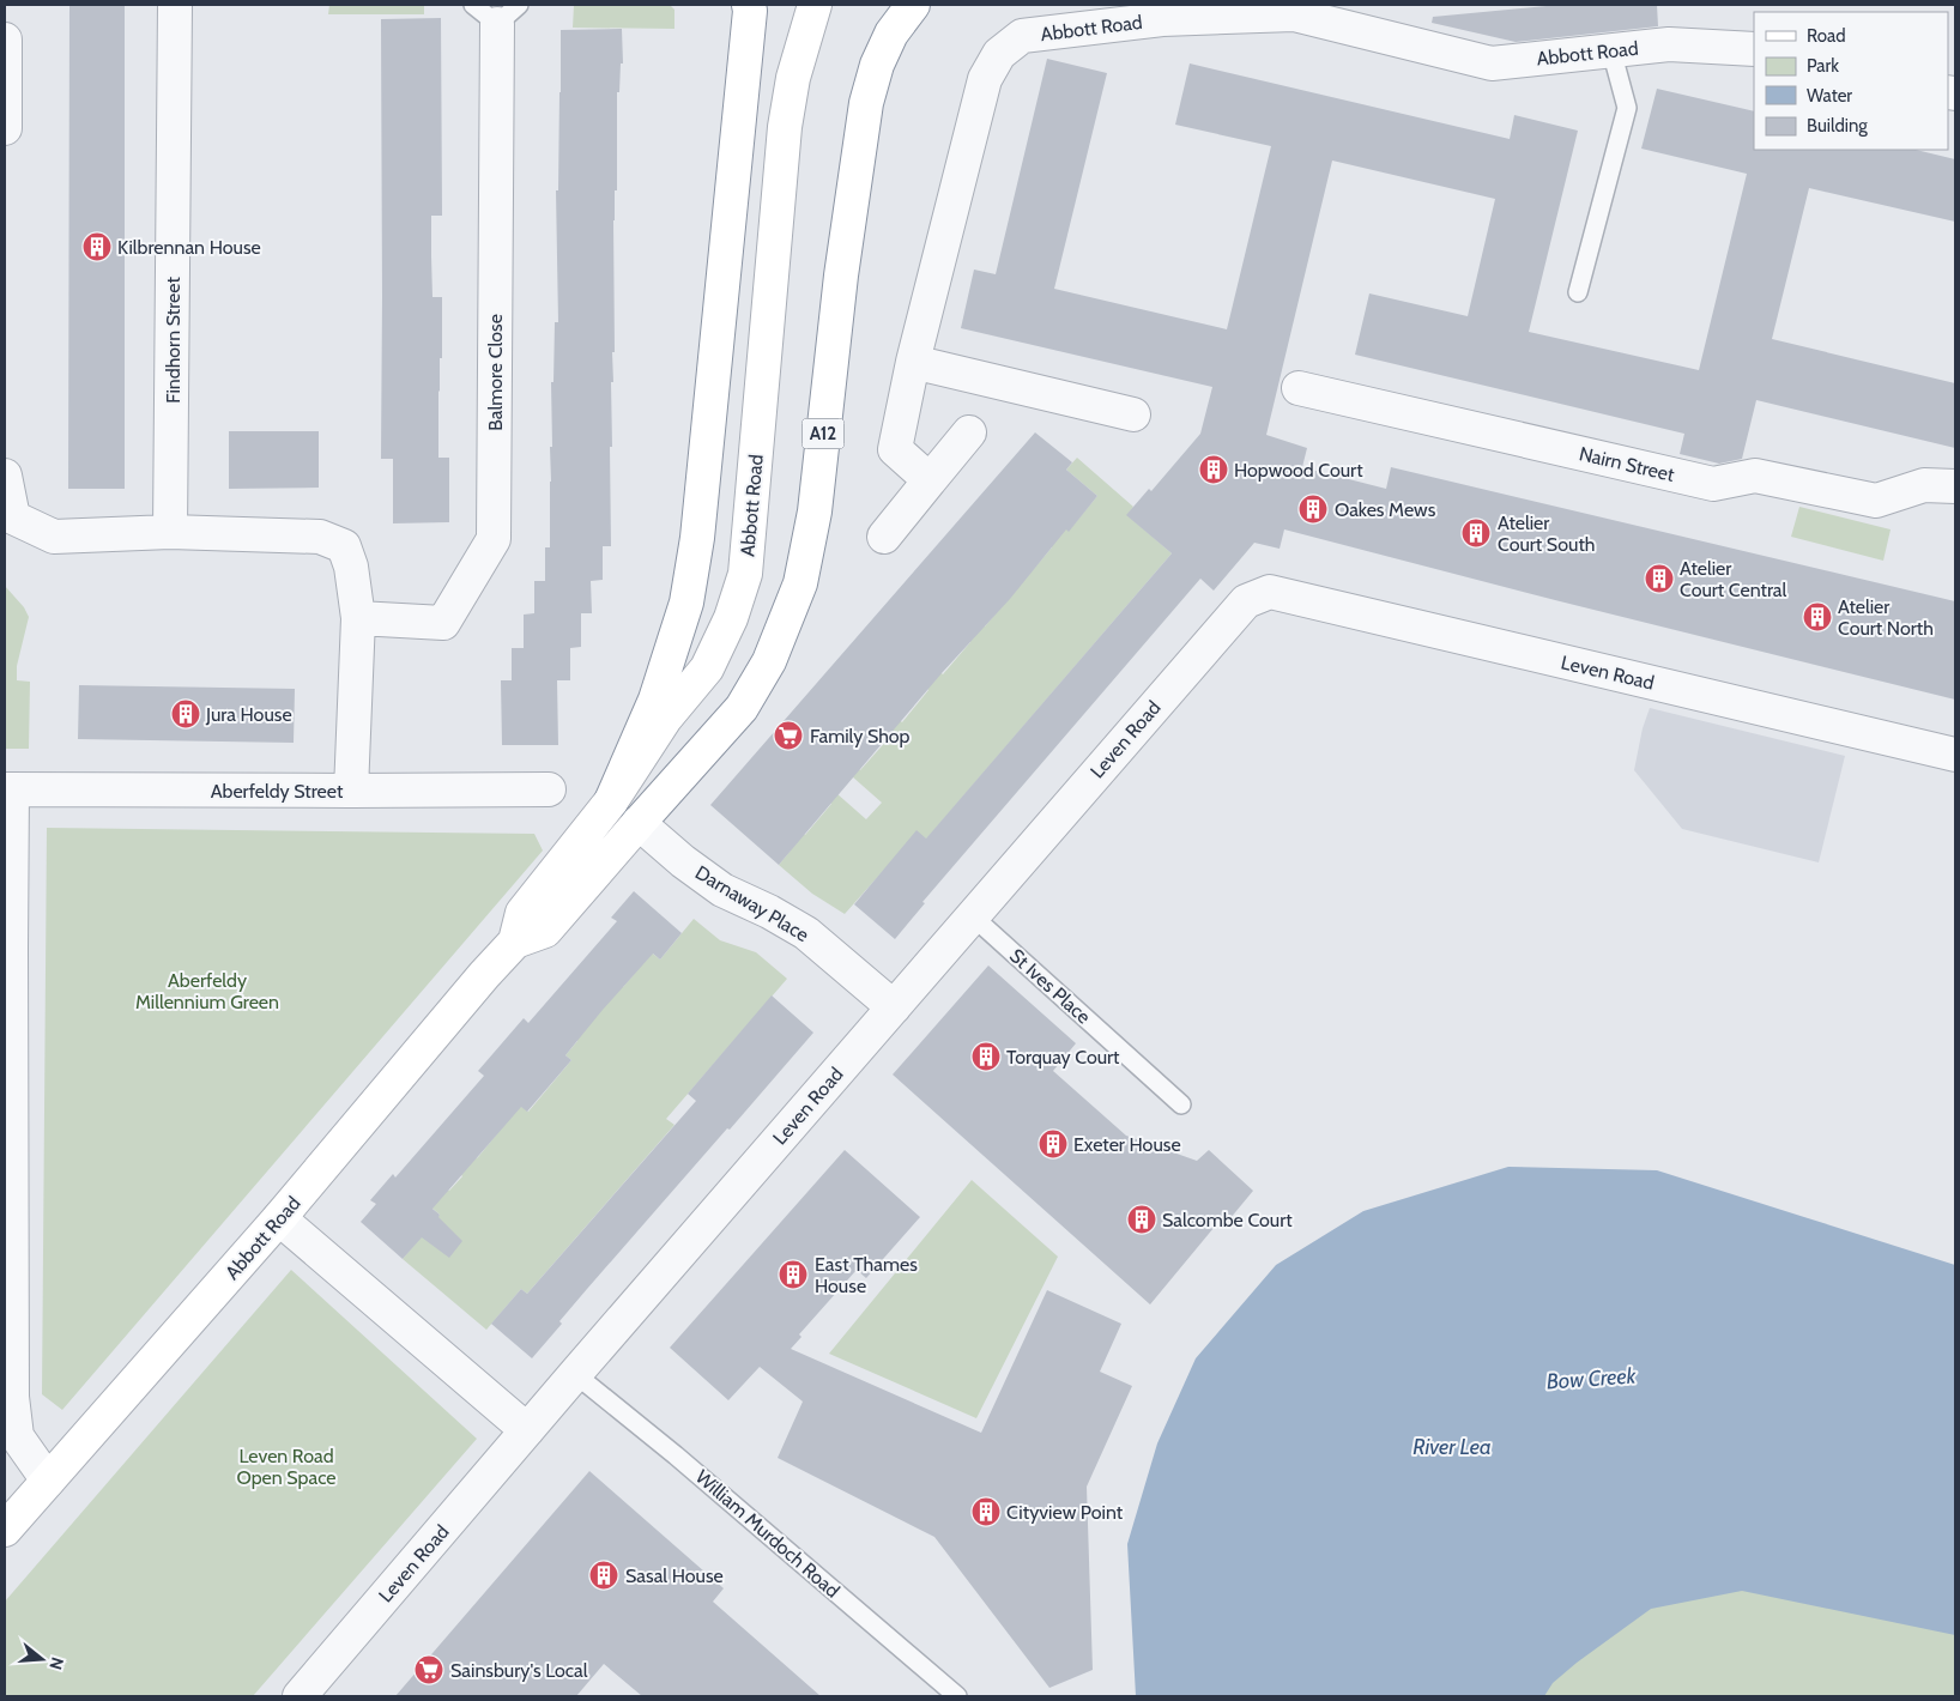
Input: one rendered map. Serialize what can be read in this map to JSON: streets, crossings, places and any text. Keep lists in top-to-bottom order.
{
  "streets": {
    "main road": ["Abbott Road", "A12"],
    "street": [
      "Findhorn Street",
      "Balmore Close",
      "Nairn Street",
      "Leven Road",
      "Aberfeldy Street",
      "Darnaway Place"
    ],
    "lane": ["St Ives Place", "William Murdoch Road"]
  },
  "crossings": [
    ["Abbott Road", "A12"],
    ["Abbott Road", "Darnaway Place"],
    ["A12", "Darnaway Place"],
    ["Leven Road", "Darnaway Place"],
    ["Leven Road", "St Ives Place"],
    ["Leven Road", "William Murdoch Road"]
  ],
  "water": ["Bow Creek", "River Lea"],
  "parks": ["Aberfeldy Millennium Green", "Leven Road Open Space"],
  "places": {
    "building": [
      "Kilbrennan House",
      "Hopwood Court",
      "Oakes Mews",
      "Atelier Court South",
      "Atelier Court Central",
      "Atelier Court North",
      "Jura House",
      "Torquay Court",
      "Exeter House",
      "Salcombe Court",
      "East Thames House",
      "Cityview Point",
      "Sasal House"
    ],
    "supermarket": ["Family Shop", "Sainsbury's Local"]
  },
  "legend": [
    "Road",
    "Park",
    "Water",
    "Building"
  ],
  "north": "right"
}
